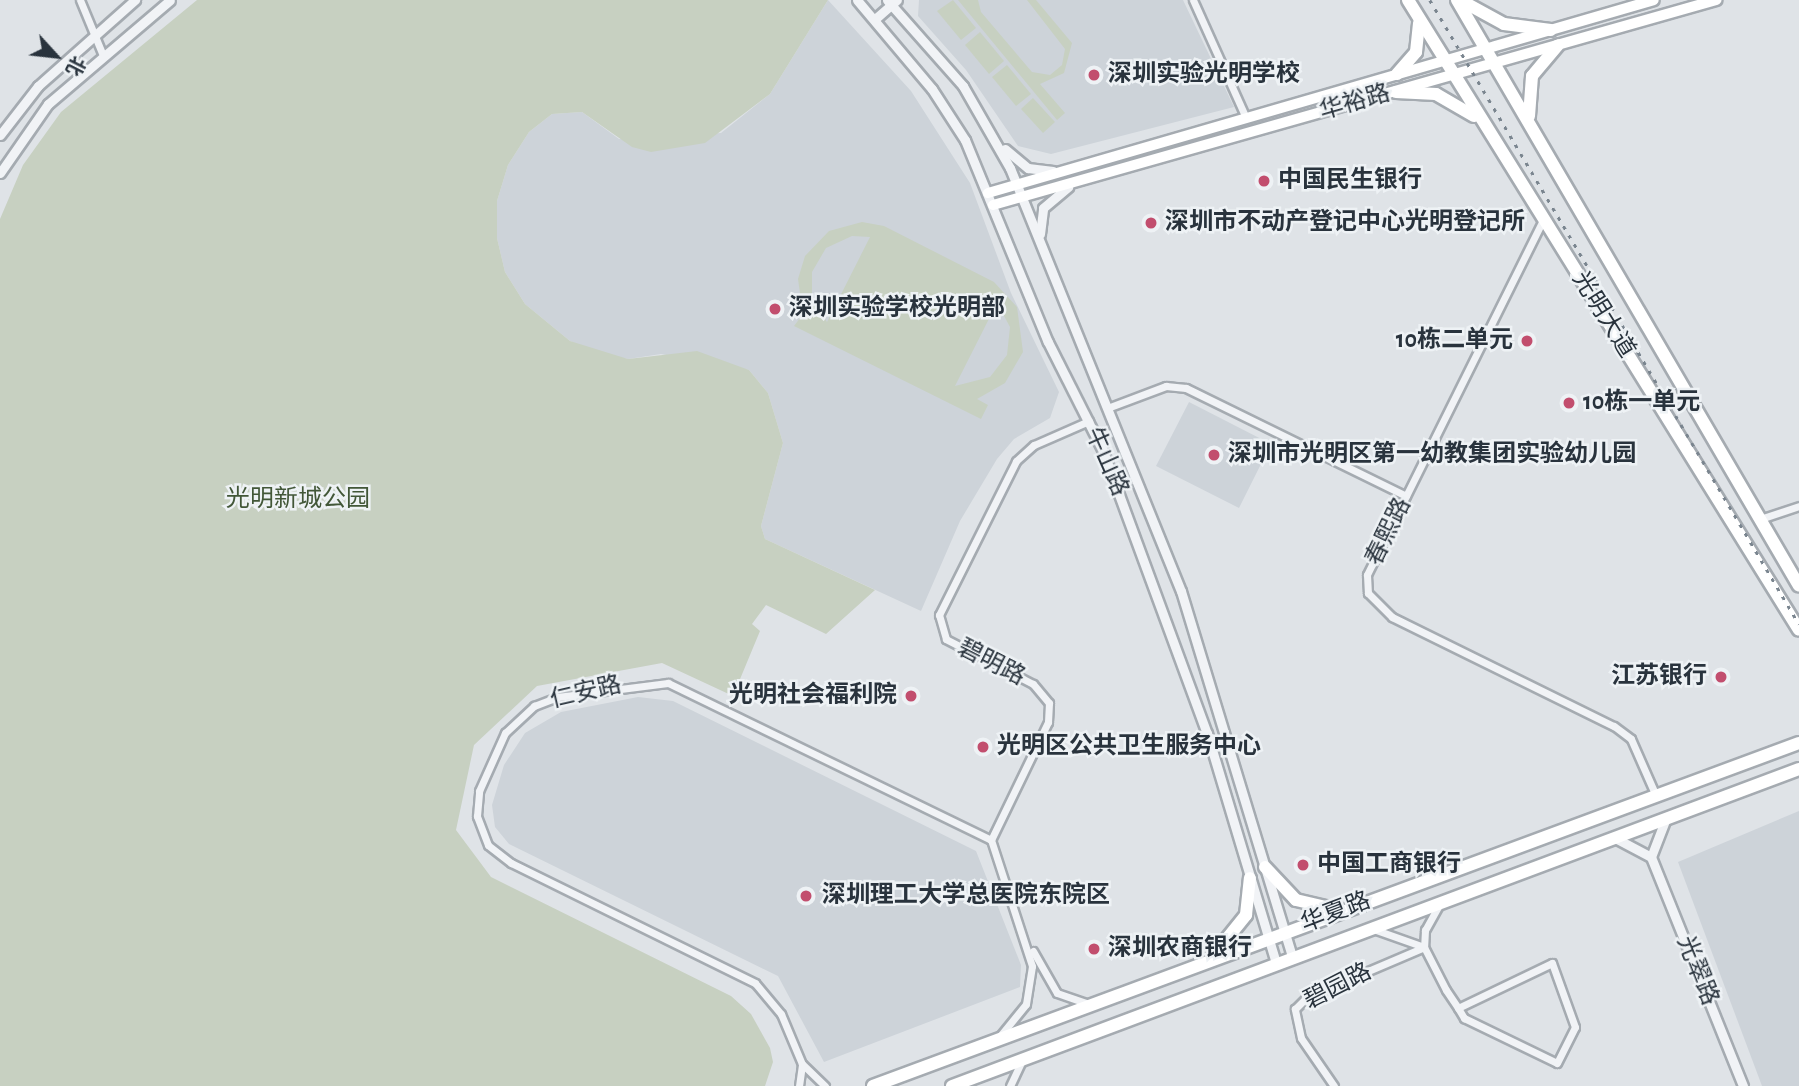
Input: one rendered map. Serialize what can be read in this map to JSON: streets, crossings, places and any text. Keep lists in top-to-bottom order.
{
  "streets": {
    "main road": ["华裕路", "光明大道", "华夏路"],
    "street": [
      "牛山路",
      "春熙路",
      "碧明路",
      "仁安路",
      "光翠路",
      "碧园路"
    ]
  },
  "crossings": [
    ["华裕路", "光明大道"],
    ["华裕路", "牛山路"],
    ["光明大道", "春熙路"],
    ["牛山路", "碧明路"],
    ["牛山路", "华夏路"],
    ["春熙路", "华夏路"],
    ["碧明路", "仁安路"]
  ],
  "parks": ["光明新城公园"],
  "places": [
    "深圳实验光明学校",
    "中国民生银行",
    "深圳市不动产登记中心光明登记所",
    "深圳实验学校光明部",
    "10栋二单元",
    "10栋一单元",
    "深圳市光明区第一幼教集团实验幼儿园",
    "江苏银行",
    "光明社会福利院",
    "光明区公共卫生服务中心",
    "中国工商银行",
    "深圳理工大学总医院东院区",
    "深圳农商银行"
  ],
  "north": "bottom right"
}
